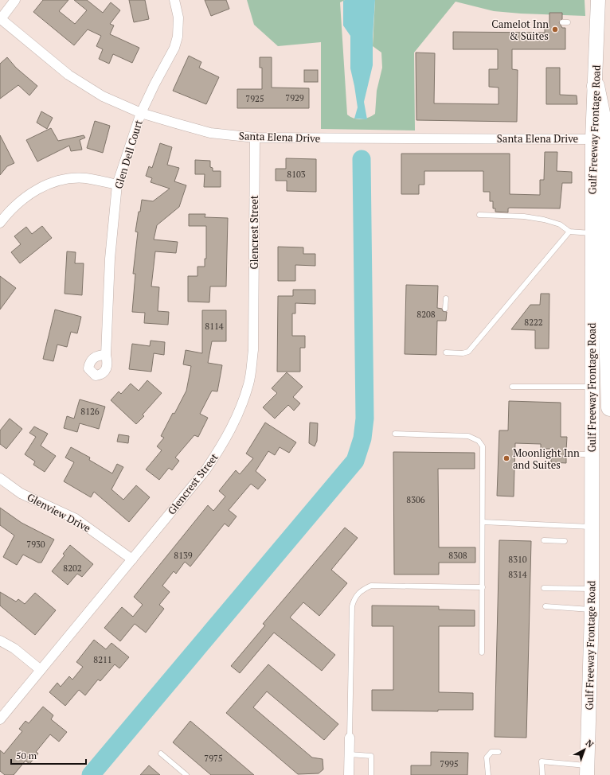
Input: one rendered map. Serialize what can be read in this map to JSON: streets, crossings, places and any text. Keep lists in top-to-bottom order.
{
  "streets": {
    "main road": ["Gulf Freeway Frontage Road"],
    "street": [
      "Santa Elena Drive",
      "Glen Dell Court",
      "Glencrest Street",
      "Glenview Drive"
    ]
  },
  "crossings": [
    ["Gulf Freeway Frontage Road", "Santa Elena Drive"],
    ["Santa Elena Drive", "Glen Dell Court"],
    ["Santa Elena Drive", "Glencrest Street"],
    ["Glencrest Street", "Glenview Drive"]
  ],
  "places": ["Camelot Inn & Suites", "Moonlight Inn and Suites"],
  "house_numbers": [
    "7929",
    "7925",
    "8103",
    "8208",
    "8222",
    "8114",
    "8126",
    "8306",
    "7930",
    "8139",
    "8308",
    "8310",
    "8202",
    "8314",
    "8211",
    "7975",
    "7995"
  ],
  "scale_bar": "50 m",
  "north": "top right"
}
